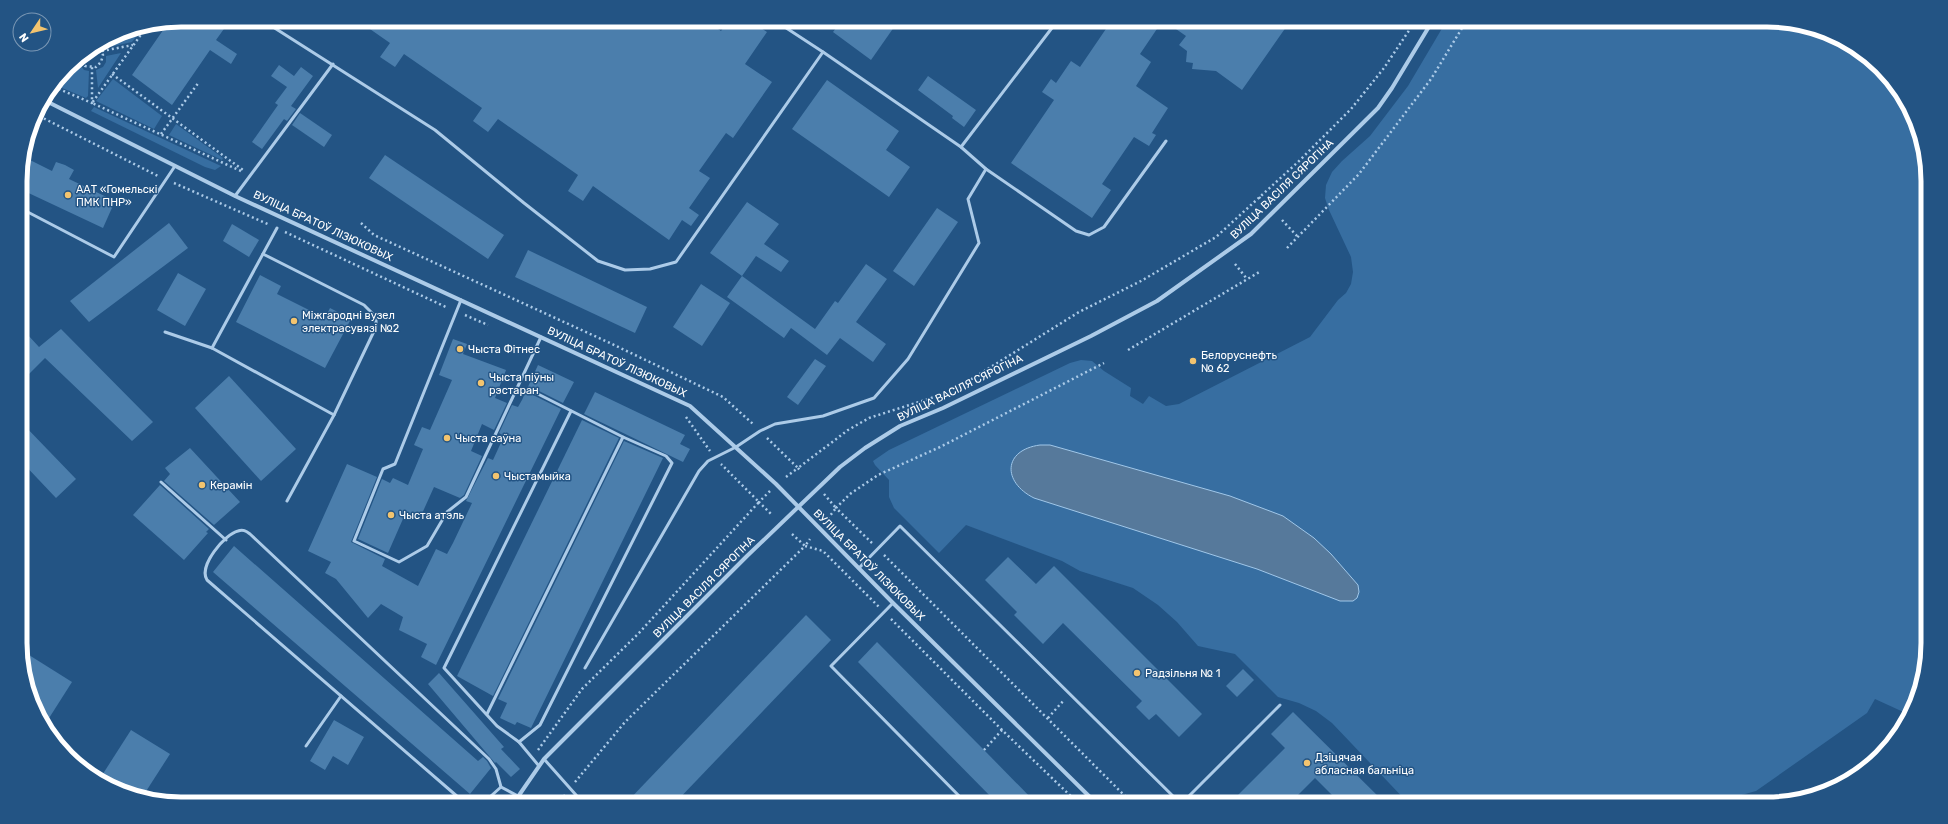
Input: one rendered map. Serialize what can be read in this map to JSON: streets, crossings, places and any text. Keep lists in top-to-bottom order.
{
  "streets": {
    "street": ["ВУЛІЦА ВАСІЛЯ СЯРОГІНА", "ВУЛІЦА БРАТОЎ ЛІЗЮКОВЫХ"]
  },
  "crossings": [
    ["ВУЛІЦА ВАСІЛЯ СЯРОГІНА", "ВУЛІЦА БРАТОЎ ЛІЗЮКОВЫХ"]
  ],
  "places": [
    "ААТ «Гомельскі ПМК ПНР»",
    "Міжгародні вузел электрасувязі №2",
    "Чыста Фітнес",
    "Белоруснефть № 62",
    "Чыста піўны рэстаран",
    "Чыста саўна",
    "Чыстамыйка",
    "Керамін",
    "Чыста атэль",
    "Радзільня № 1",
    "Дзіцячая абласная бальніца"
  ],
  "north": "bottom left"
}
